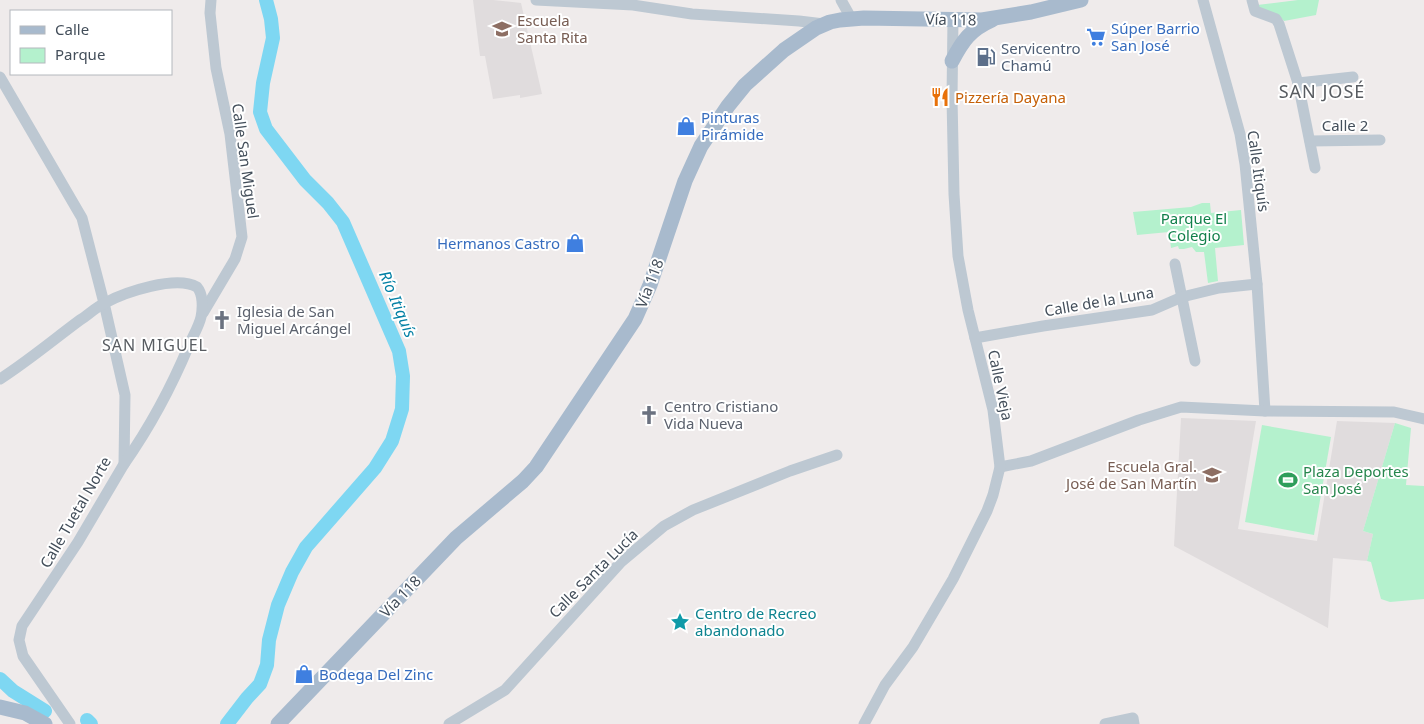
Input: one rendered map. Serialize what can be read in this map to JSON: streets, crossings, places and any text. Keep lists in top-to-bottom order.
{
  "streets": {
    "main road": ["Vía 118"],
    "street": [
      "Calle 2",
      "Calle San Miguel",
      "Calle Itiquís",
      "Calle de la Luna",
      "Calle Vieja",
      "Calle Tuetal Norte",
      "Calle Santa Lucía"
    ]
  },
  "crossings": [
    ["Vía 118", "Calle Vieja"],
    ["Calle San Miguel", "Calle Tuetal Norte"],
    ["Calle Itiquís", "Calle de la Luna"],
    ["Calle de la Luna", "Calle Vieja"]
  ],
  "districts": ["SAN JOSÉ", "SAN MIGUEL"],
  "water": ["Río Itiquís"],
  "parks": ["Parque El Colegio"],
  "places": {
    "school or university": ["Escuela Santa Rita", "Escuela Gral. José de San Martín"],
    "supermarket": ["Súper Barrio San José"],
    "fuel station": ["Servicentro Chamú"],
    "restaurant": ["Pizzería Dayana"],
    "shop": ["Pinturas Pirámide", "Hermanos Castro", "Bodega Del Zinc"],
    "church": ["Iglesia de San Miguel Arcángel", "Centro Cristiano Vida Nueva"],
    "sports": ["Plaza Deportes San José"],
    "place": ["Centro de Recreo abandonado"]
  },
  "legend": ["Calle", "Parque"]
}
